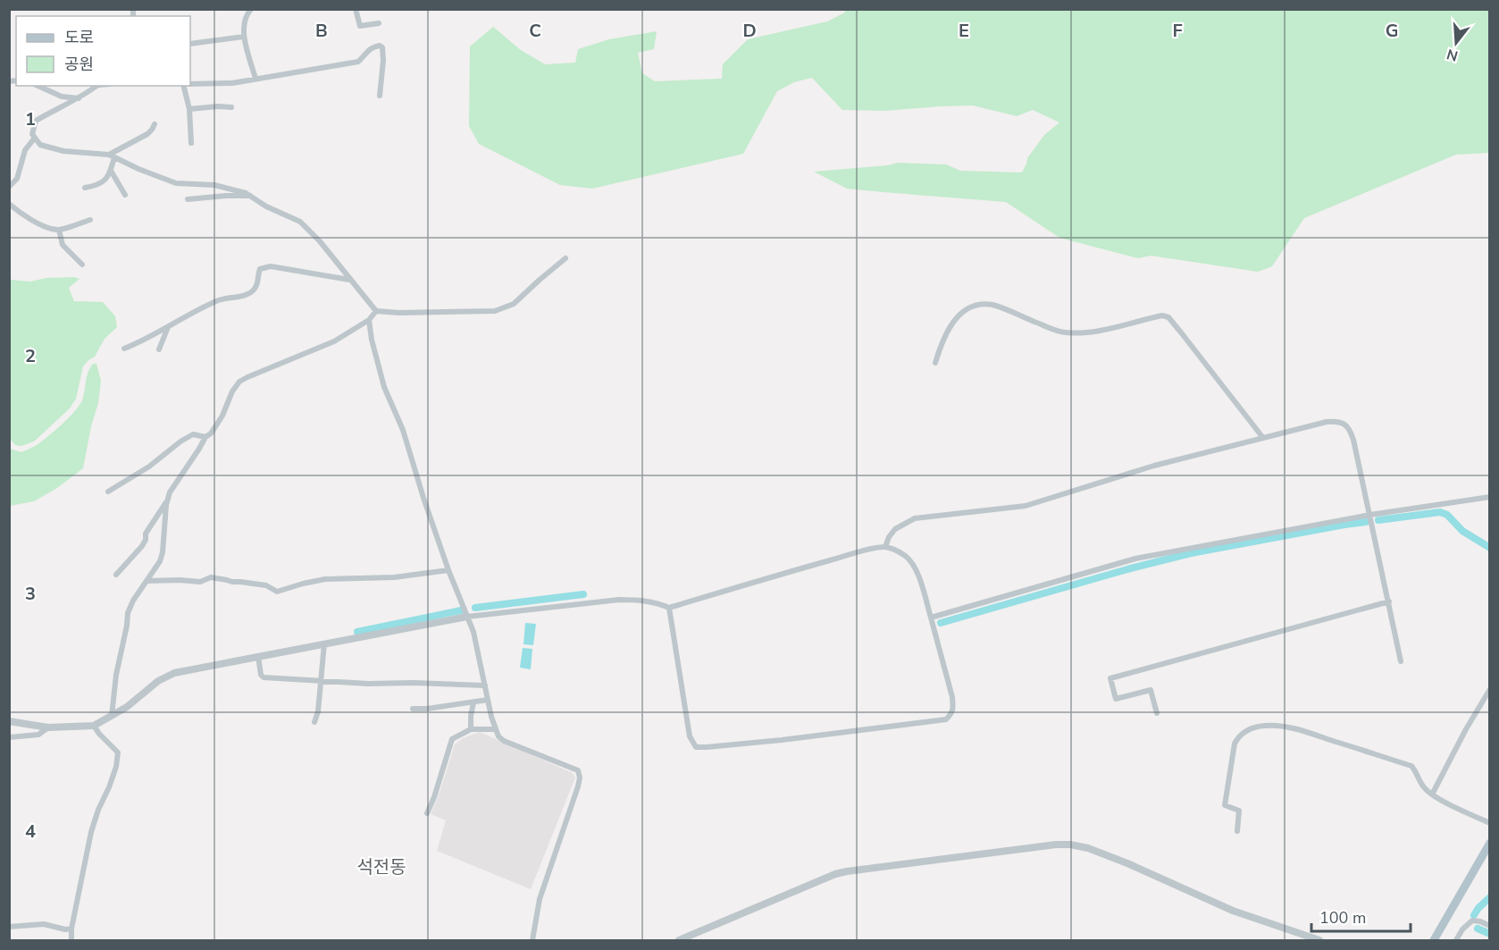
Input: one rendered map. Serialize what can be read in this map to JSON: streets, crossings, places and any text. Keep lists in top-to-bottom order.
{
  "districts": ["석전동"],
  "legend": ["도로", "공원"],
  "scale_bar": "100 m",
  "north": "bottom",
  "grid": {
    "columns": [
      "B",
      "C",
      "D",
      "E",
      "F",
      "G"
    ],
    "rows": [
      "1",
      "2",
      "3",
      "4"
    ]
  }
}
